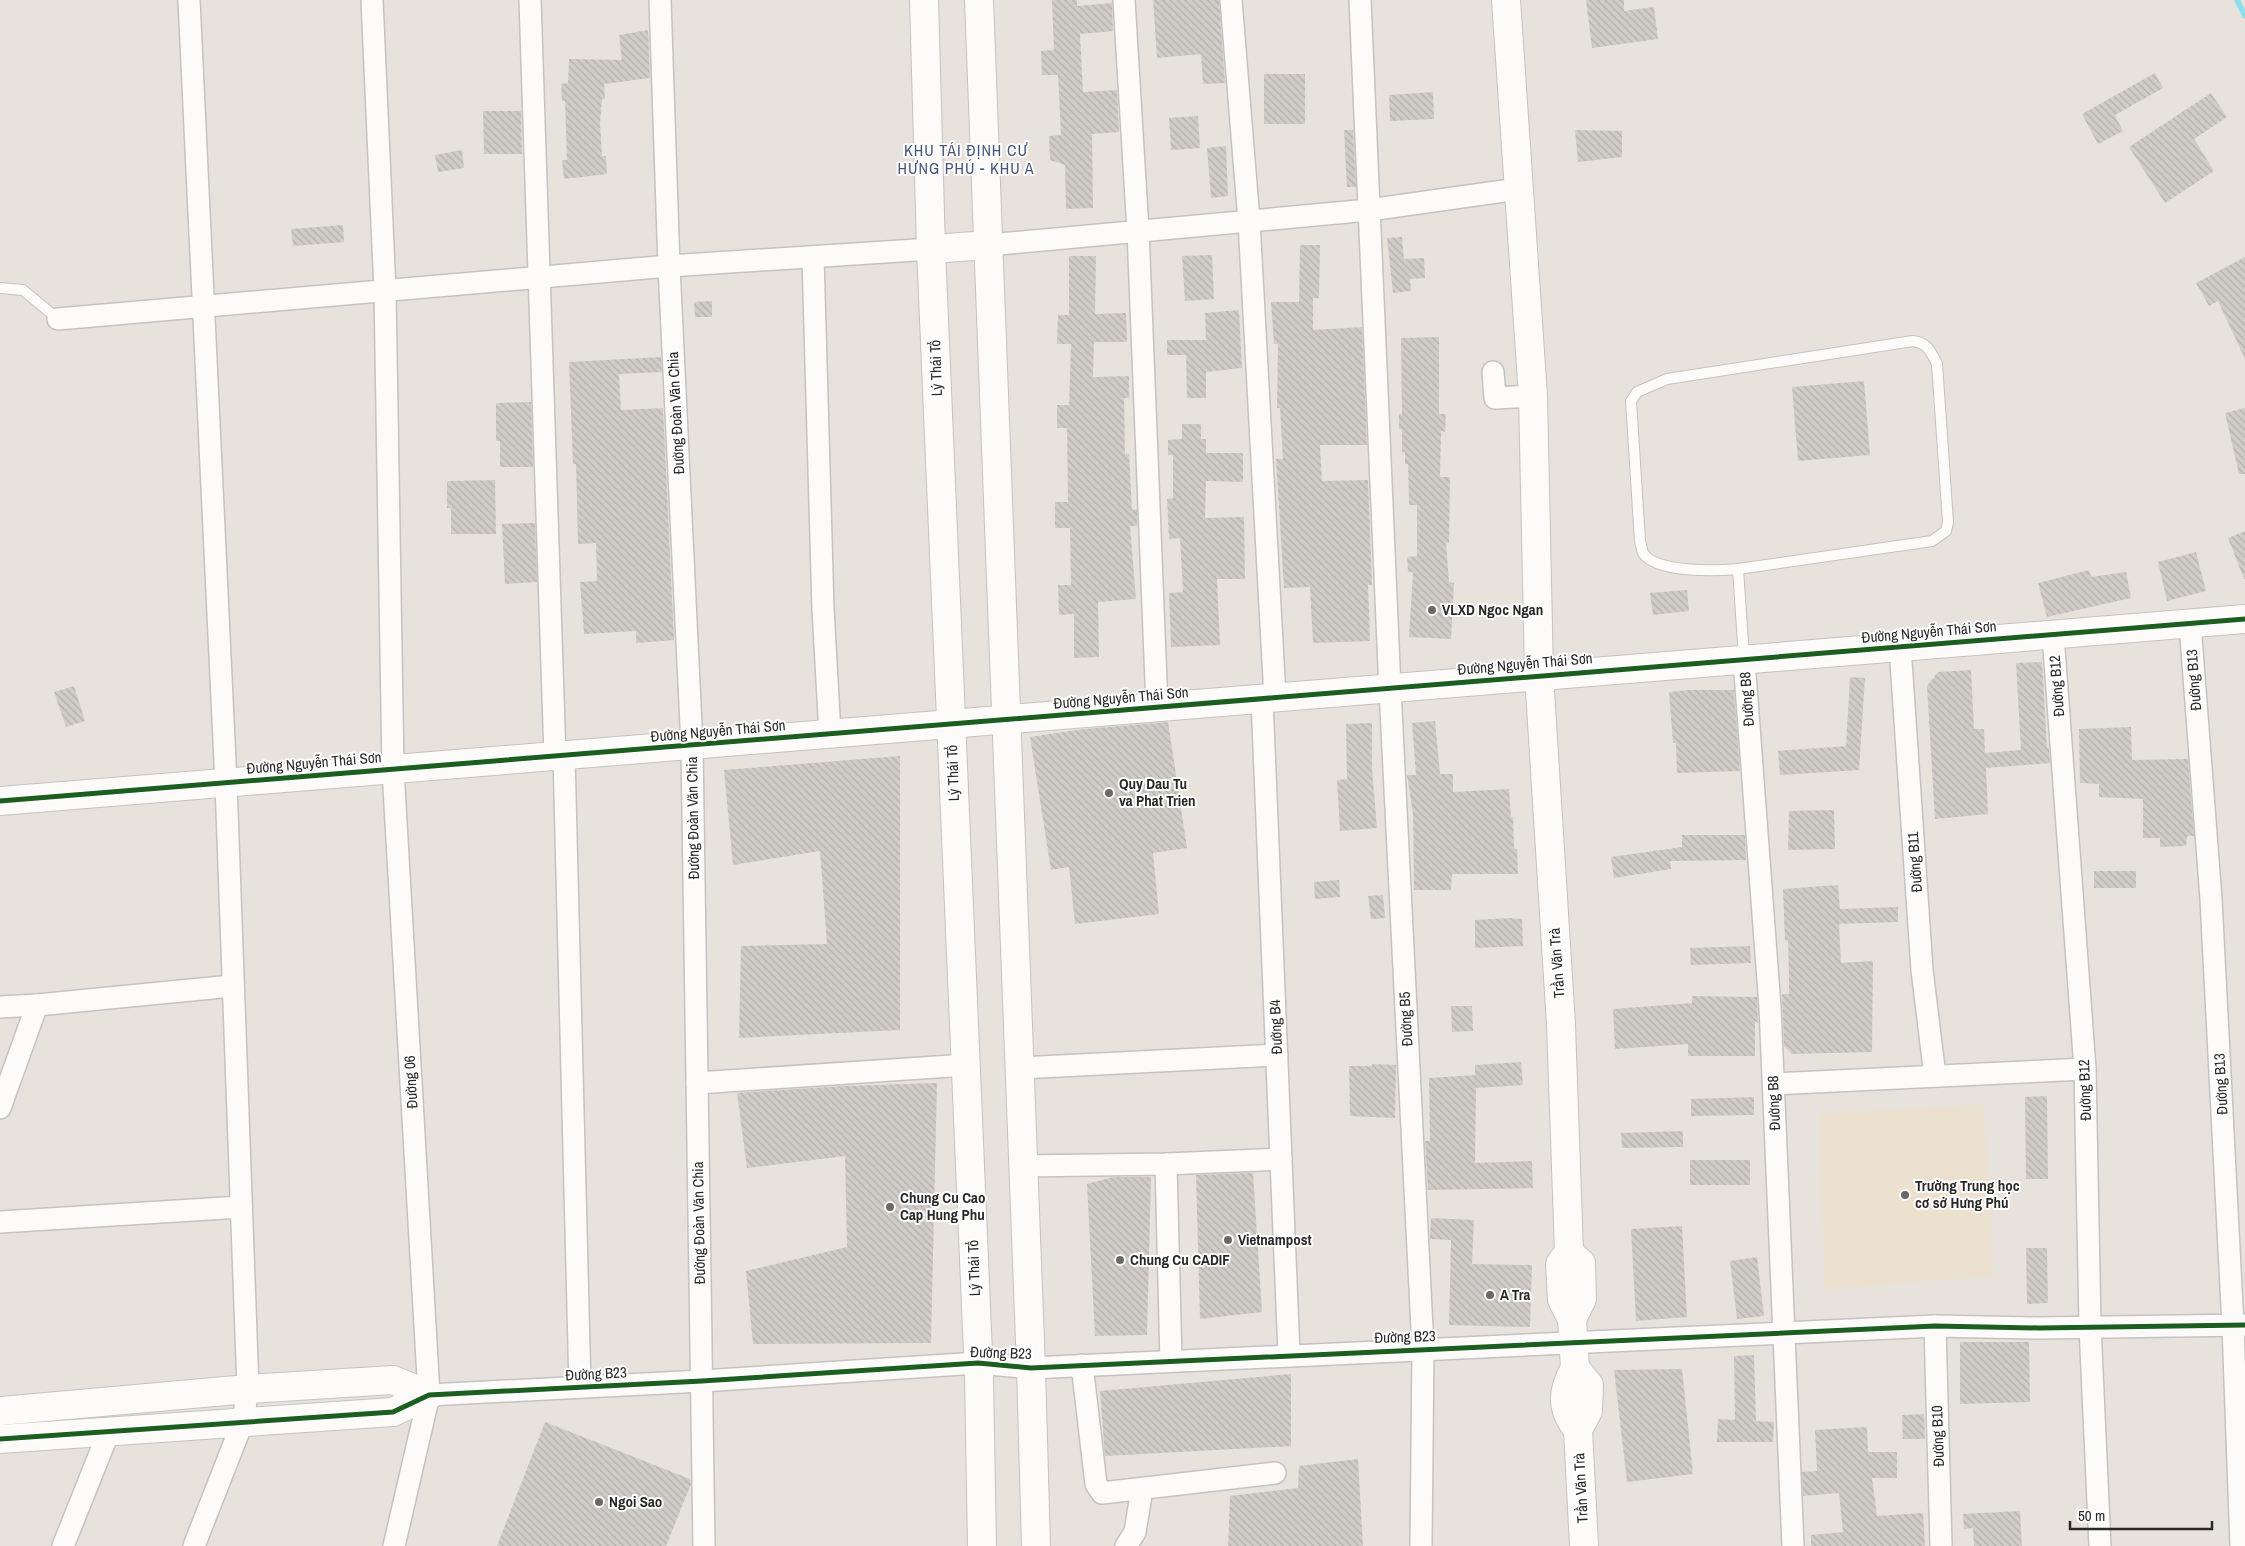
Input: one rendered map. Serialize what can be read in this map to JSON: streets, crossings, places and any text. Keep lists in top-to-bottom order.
{
  "streets": {
    "street": [
      "Lý Thái Tổ",
      "Đường Đoàn Văn Chia",
      "Đường Nguyễn Thái Sơn",
      "Đường B13",
      "Đường B12",
      "Đường B8",
      "Đường B11",
      "Trần Văn Trà",
      "Đường B5",
      "Đường B4",
      "Đường 06",
      "Đường B23",
      "Đường B10"
    ]
  },
  "crossings": [
    ["Lý Thái Tổ", "Đường Nguyễn Thái Sơn"],
    ["Lý Thái Tổ", "Đường B23"],
    ["Đường Đoàn Văn Chia", "Đường Nguyễn Thái Sơn"],
    ["Đường Đoàn Văn Chia", "Đường B23"],
    ["Đường Nguyễn Thái Sơn", "Đường B13"],
    ["Đường Nguyễn Thái Sơn", "Đường B12"],
    ["Đường Nguyễn Thái Sơn", "Đường B8"],
    ["Đường Nguyễn Thái Sơn", "Đường B11"],
    ["Đường Nguyễn Thái Sơn", "Trần Văn Trà"],
    ["Đường Nguyễn Thái Sơn", "Đường B5"],
    ["Đường Nguyễn Thái Sơn", "Đường B4"],
    ["Đường Nguyễn Thái Sơn", "Đường 06"],
    ["Đường B13", "Đường B23"],
    ["Đường B12", "Đường B23"],
    ["Đường B8", "Đường B23"],
    ["Trần Văn Trà", "Đường B23"],
    ["Đường B5", "Đường B23"],
    ["Đường B4", "Đường B23"],
    ["Đường 06", "Đường B23"],
    ["Đường B23", "Đường B10"]
  ],
  "districts": ["KHU TÁI ĐỊNH CƯ HƯNG PHÚ - KHU A"],
  "places": [
    "VLXD Ngoc Ngan",
    "Quy Dau Tu va Phat Trien",
    "Trường Trung học cơ sở Hưng Phú",
    "Chung Cu Cao Cap Hung Phu",
    "Vietnampost",
    "Chung Cu CADIF",
    "A Tra",
    "Ngoi Sao"
  ],
  "scale_bar": "50 m"
}
